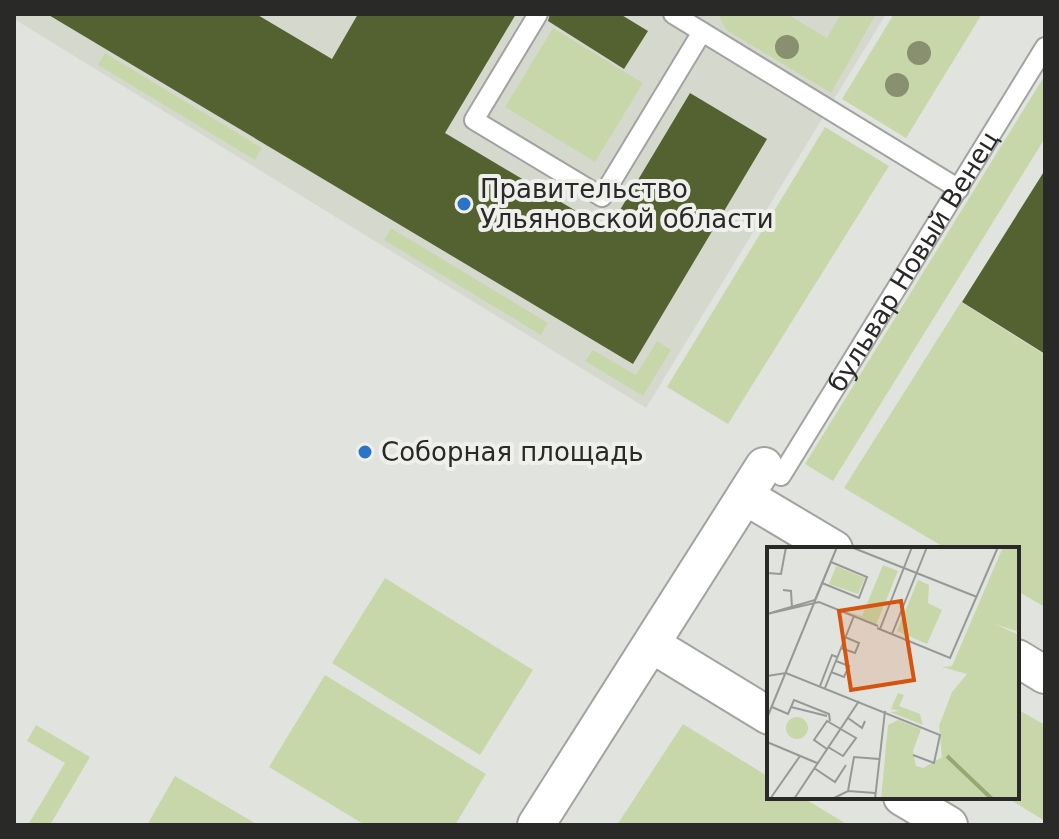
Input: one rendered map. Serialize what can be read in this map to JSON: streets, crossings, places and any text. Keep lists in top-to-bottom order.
{
  "streets": {
    "lane": ["бульвар Новый Венец"]
  },
  "places": ["Правительство Ульяновской области", "Соборная площадь"]
}
